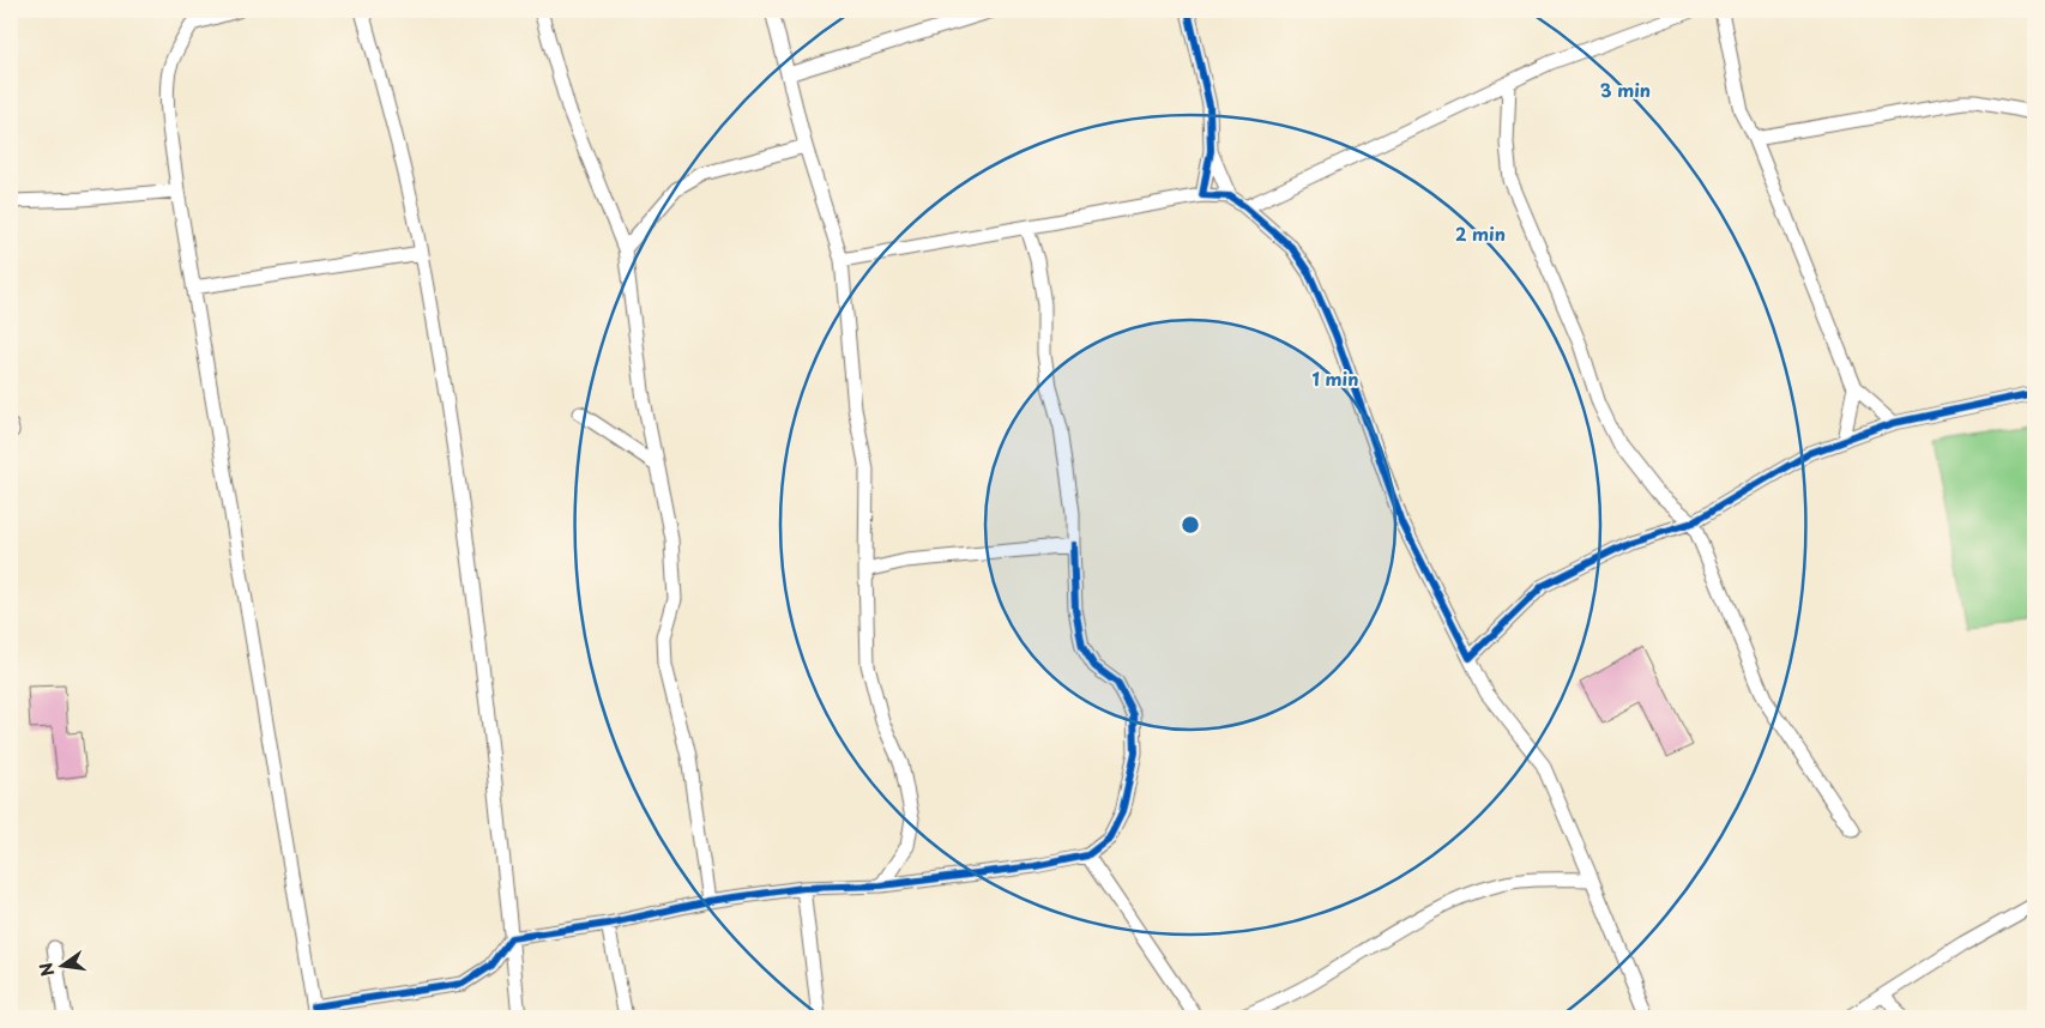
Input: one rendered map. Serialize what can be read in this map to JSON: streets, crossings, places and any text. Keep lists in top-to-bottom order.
{
  "north": "left",
  "rings": ["3 min", "2 min", "1 min"]
}
